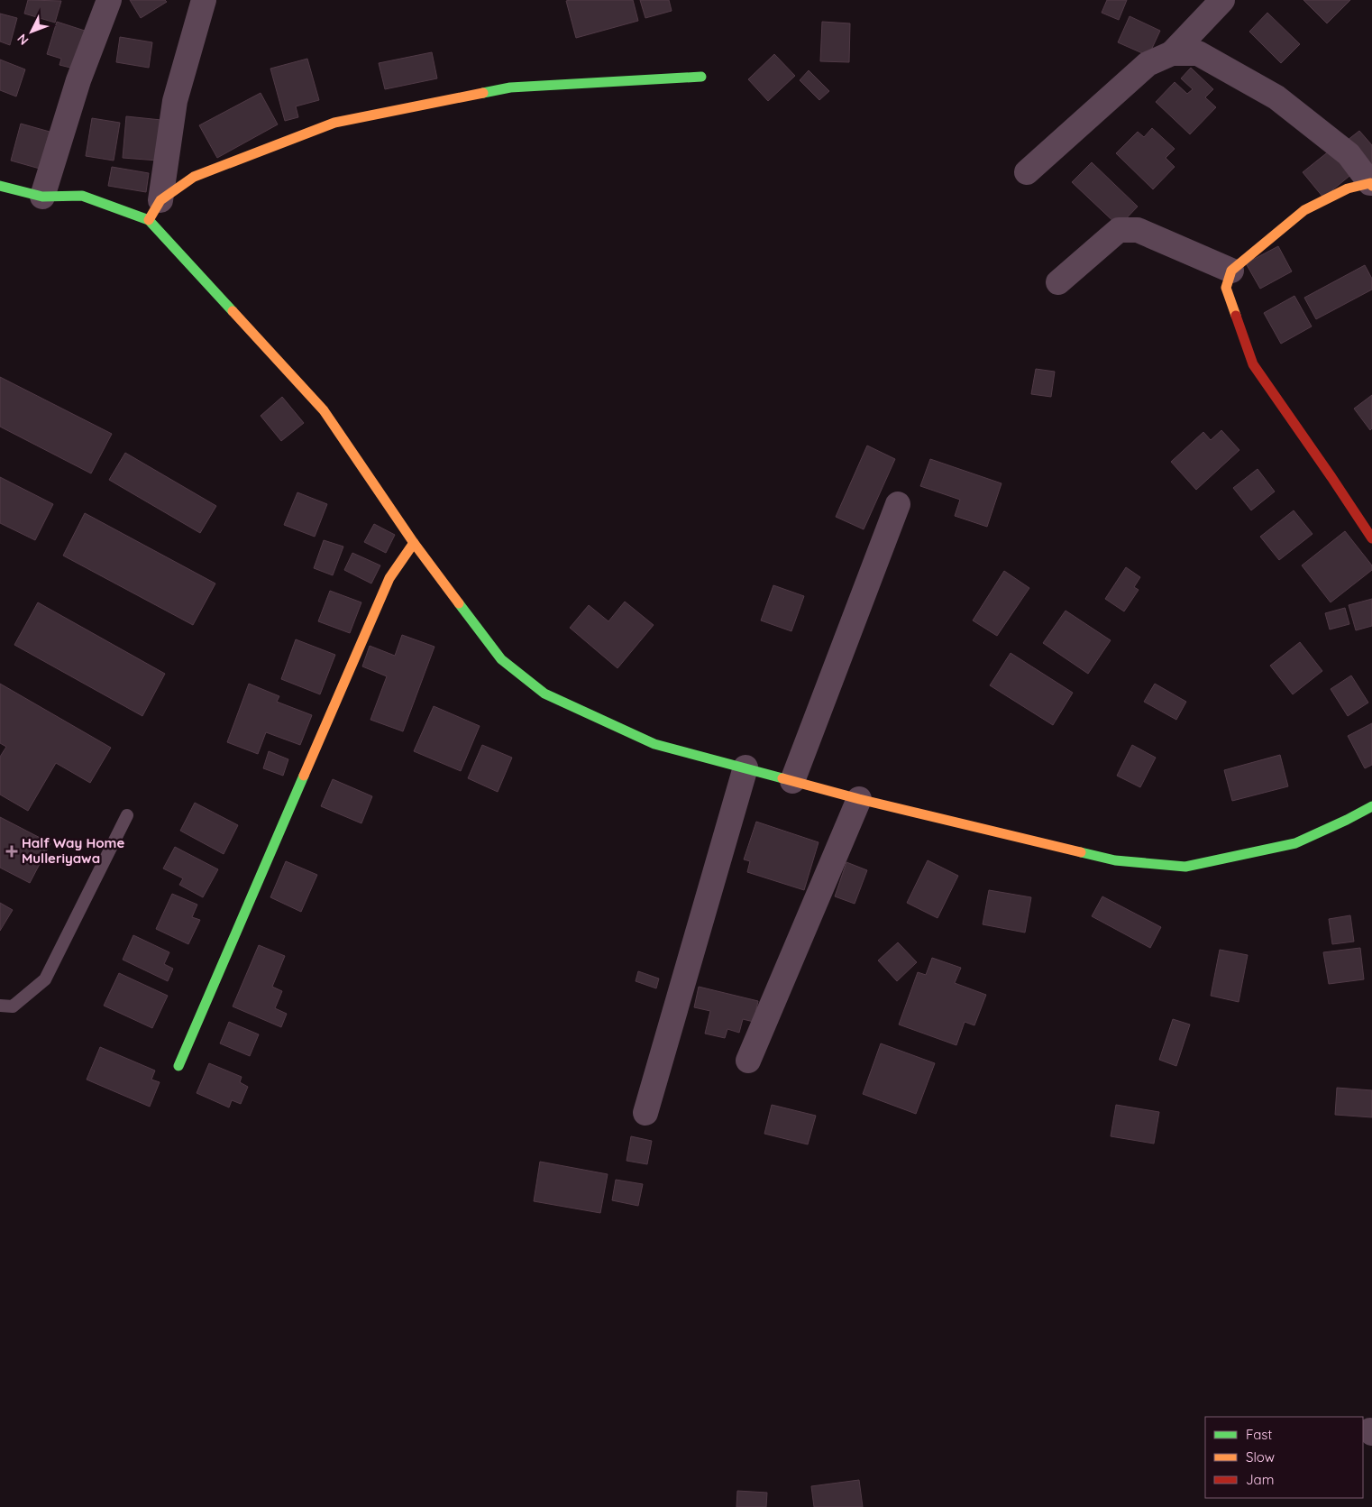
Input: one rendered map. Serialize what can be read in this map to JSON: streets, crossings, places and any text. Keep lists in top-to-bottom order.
{
  "places": {
    "health": ["Half Way Home Mulleriyawa"]
  },
  "legend": ["Fast", "Slow", "Jam"],
  "north": "bottom left"
}
